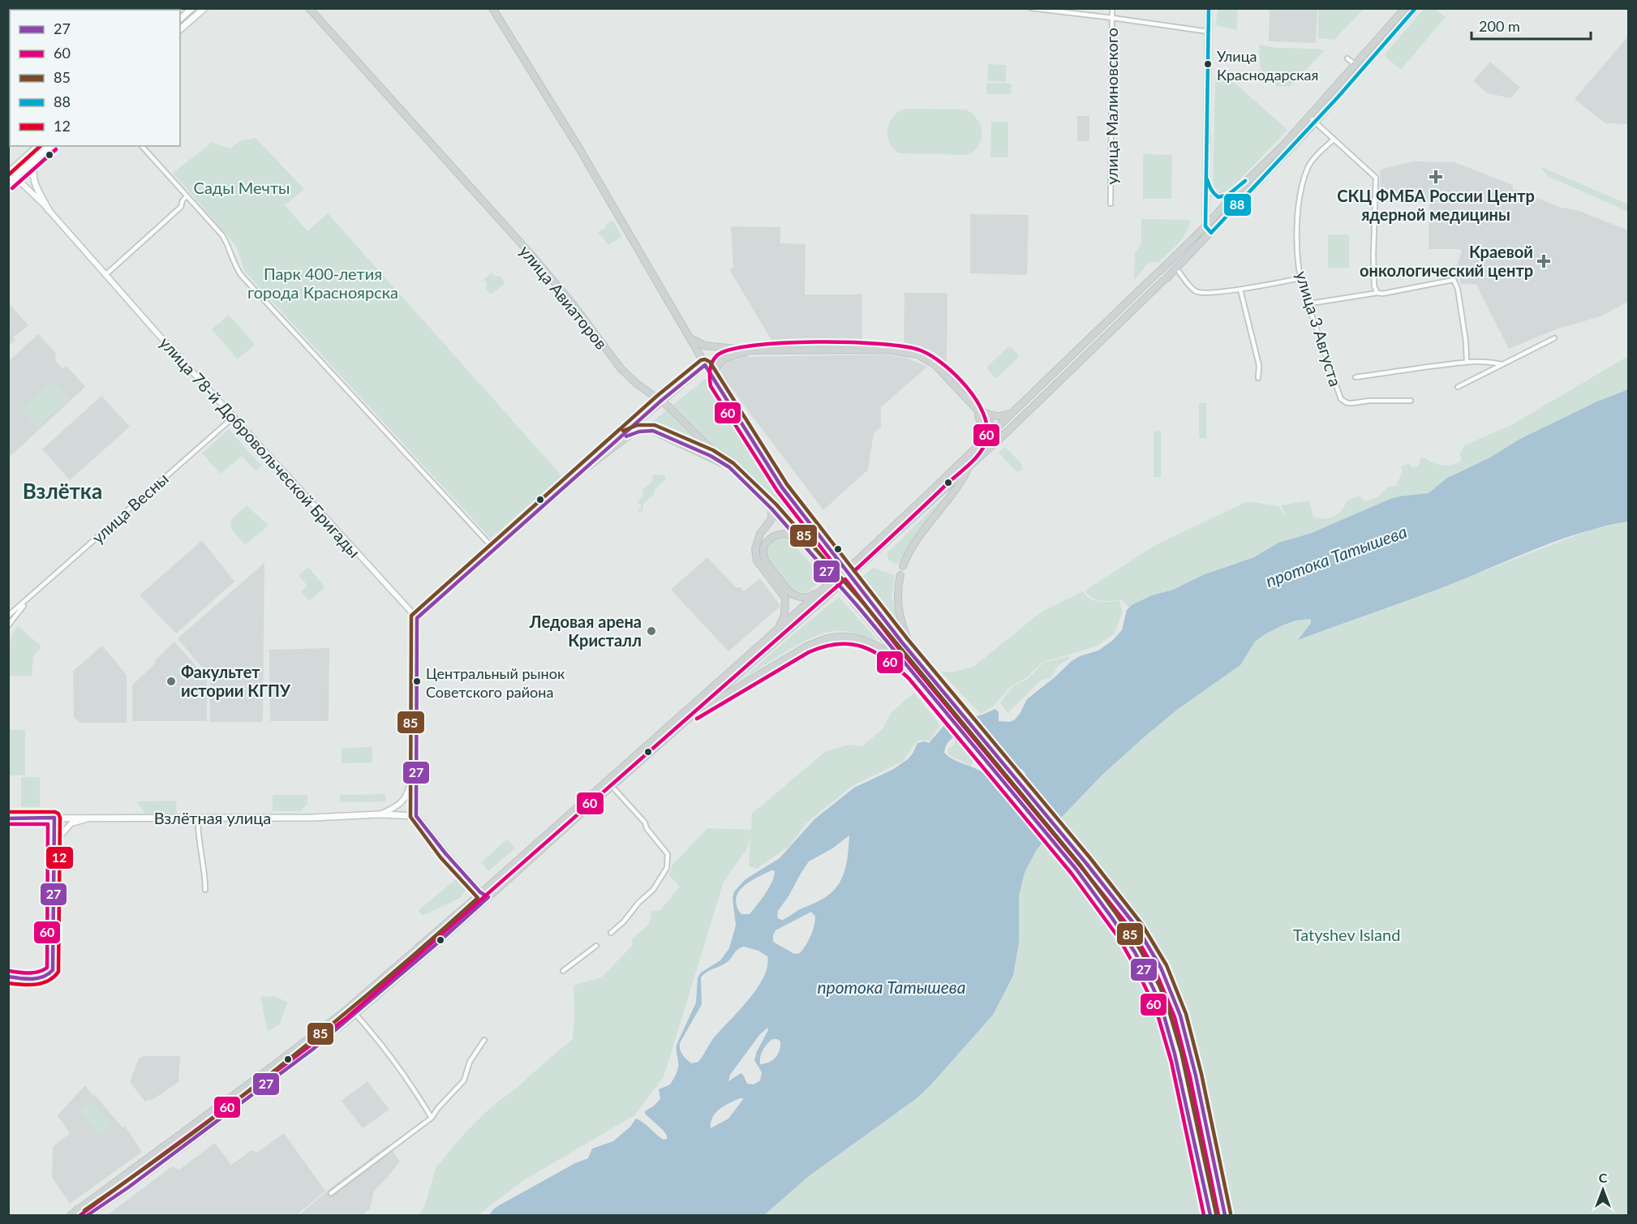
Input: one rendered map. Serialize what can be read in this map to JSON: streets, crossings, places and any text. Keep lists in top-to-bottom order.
{
  "streets": {
    "main road": ["улица Авиаторов", "Взлётная улица"],
    "street": [
      "улица Малиновского",
      "улица 3 Августа",
      "улица 78-й Добровольческой Бригады",
      "улица Весны"
    ]
  },
  "crossings": [
    ["улица 78-й Добровольческой Бригады", "улица Весны"]
  ],
  "districts": ["Взлётка"],
  "water": ["протока Татышева"],
  "parks": ["Сады Мечты", "Парк 400-летия города Красноярска", "Tatyshev Island"],
  "places": {
    "other": [
      "Улица Краснодарская",
      "Ледовая арена Кристалл",
      "Факультет истории КГПУ",
      "Центральный рынок Советского района"
    ],
    "health": ["СКЦ ФМБА России Центр ядерной медицины", "Краевой онкологический центр"]
  },
  "lines": [
    "transit line 88",
    "transit line 12",
    "transit line 60",
    "transit line 85",
    "transit line 27"
  ],
  "legend": [
    "27",
    "60",
    "85",
    "88",
    "12"
  ],
  "scale_bar": "200 m",
  "north": "top"
}
